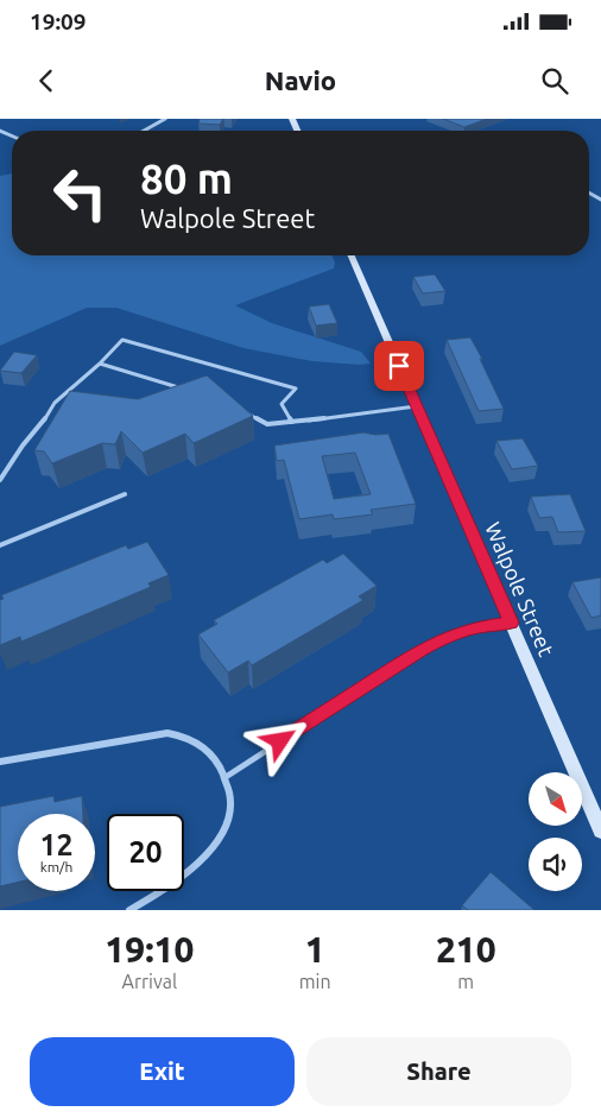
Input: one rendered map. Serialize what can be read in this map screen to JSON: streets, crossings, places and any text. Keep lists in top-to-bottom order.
{
  "streets": {
    "main road": ["Walpole Street"]
  },
  "north": "bottom right",
  "page": {
    "status": "19:09",
    "header": "Navio",
    "turn": ["80 m", "Walpole Street"],
    "speed": "12 km/h",
    "limit": "20",
    "eta": [
      "19:10",
      "Arrival",
      "1",
      "min",
      "210",
      "m"
    ],
    "buttons": ["Exit", "Share"]
  }
}
